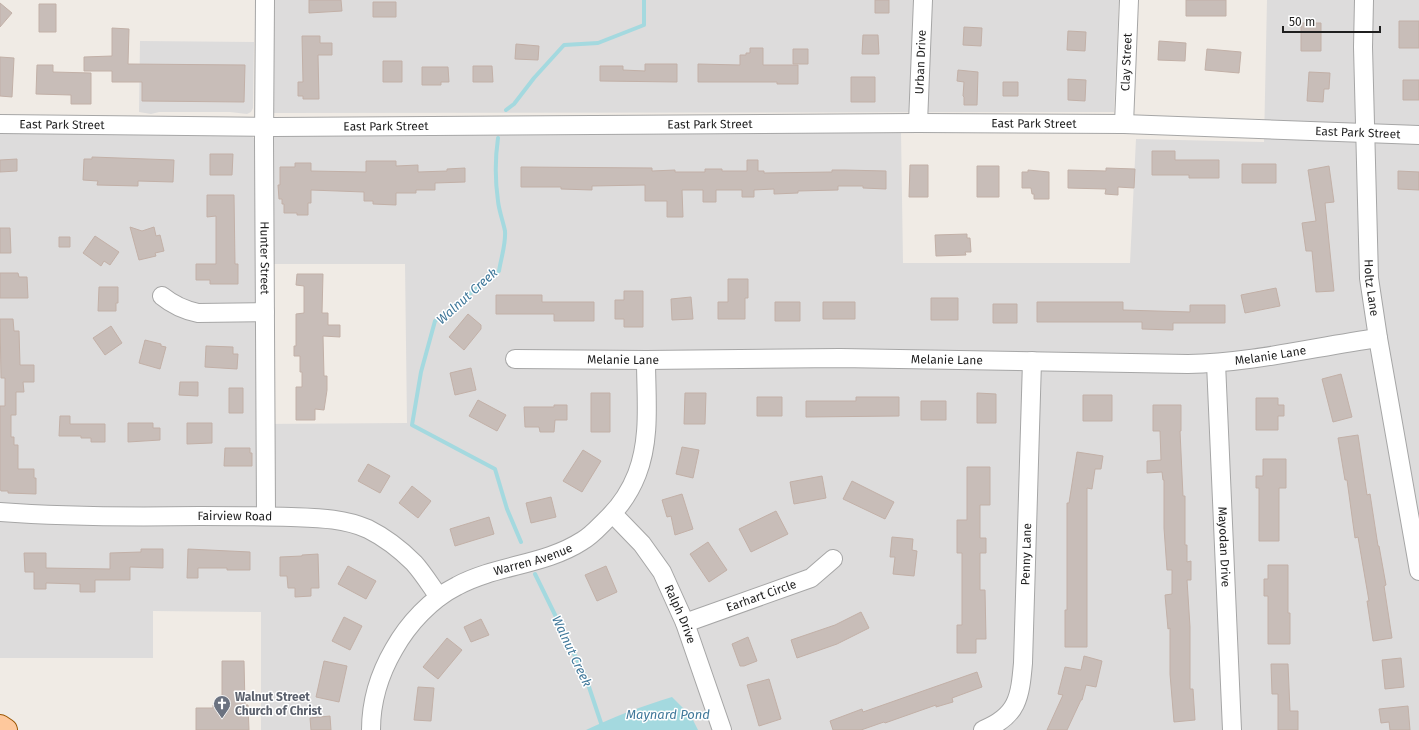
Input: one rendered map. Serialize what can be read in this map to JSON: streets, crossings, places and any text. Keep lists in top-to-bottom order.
{
  "streets": {
    "street": [
      "Urban Drive",
      "Clay Street",
      "East Park Street",
      "Hunter Street",
      "Holtz Lane",
      "Melanie Lane",
      "Fairview Road",
      "Mayodan Drive",
      "Penny Lane",
      "Warren Avenue",
      "Earhart Circle",
      "Ralph Drive"
    ]
  },
  "crossings": [
    ["Urban Drive", "East Park Street"],
    ["Clay Street", "East Park Street"],
    ["East Park Street", "Hunter Street"],
    ["East Park Street", "Holtz Lane"],
    ["Hunter Street", "Fairview Road"],
    ["Holtz Lane", "Melanie Lane"],
    ["Melanie Lane", "Mayodan Drive"],
    ["Melanie Lane", "Penny Lane"],
    ["Melanie Lane", "Warren Avenue"],
    ["Fairview Road", "Warren Avenue"],
    ["Warren Avenue", "Ralph Drive"],
    ["Earhart Circle", "Ralph Drive"]
  ],
  "water": ["Walnut Creek", "Maynard Pond"],
  "places": {
    "church": ["Walnut Street Church of Christ"]
  },
  "scale_bar": "50 m"
}
